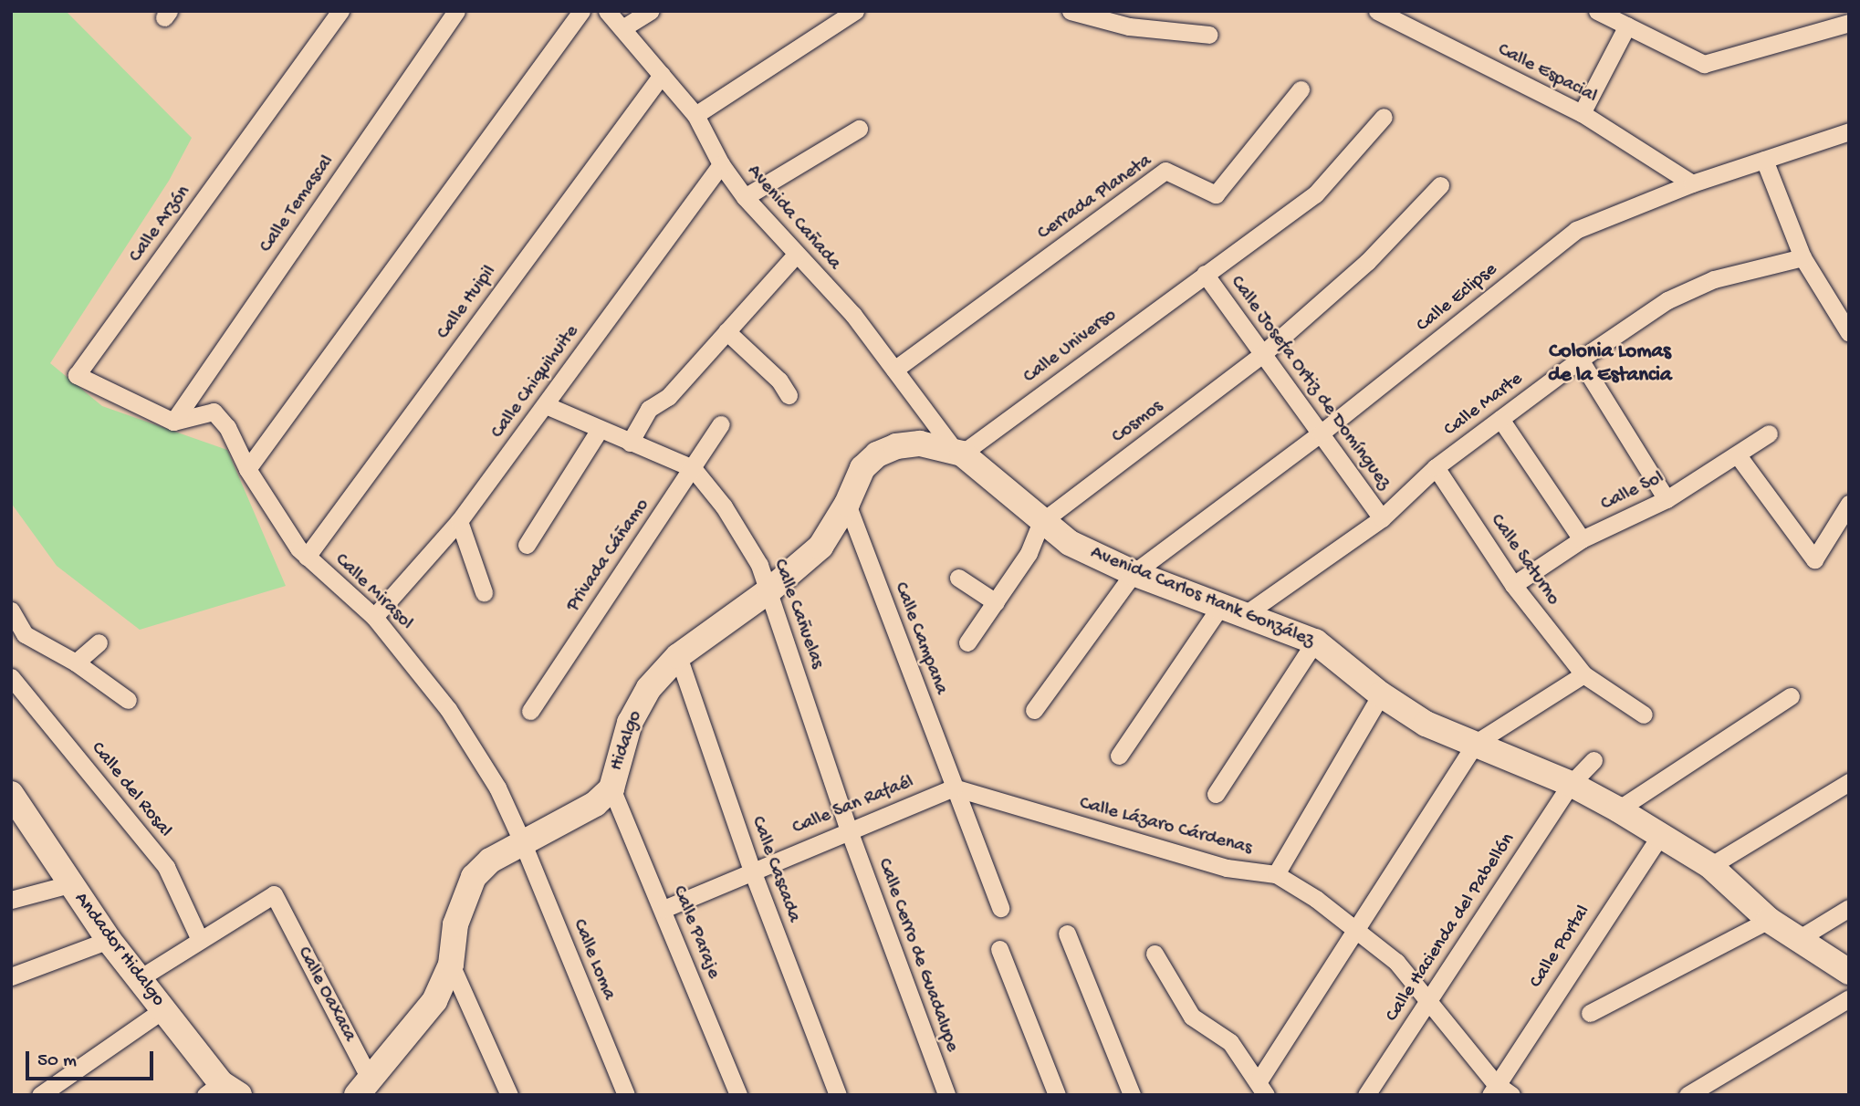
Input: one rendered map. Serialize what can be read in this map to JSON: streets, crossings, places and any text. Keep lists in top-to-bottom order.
{
  "streets": {
    "street": [
      "Calle Espacial",
      "Cerrada Planeta",
      "Calle Temascal",
      "Avenida Cañada",
      "Calle Arzón",
      "Calle Eclipse",
      "Calle Huipil",
      "Calle Universo",
      "Calle Chiquihuite",
      "Calle Josefa Ortiz de Domínguez",
      "Calle Marte",
      "Cosmos",
      "Calle Sol",
      "Privada Cáñamo",
      "Calle Saturno",
      "Calle Mirasol",
      "Avenida Carlos Hank González",
      "Calle Cañuelas",
      "Calle Campana",
      "Hidalgo",
      "Calle del Rosal",
      "Calle San Rafaél",
      "Calle Lázaro Cárdenas",
      "Calle Cascada",
      "Calle Hacienda del Pabellón",
      "Calle Paraje",
      "Calle Portal",
      "Andador Hidalgo",
      "Calle Cerro de Guadalupe",
      "Calle Loma",
      "Calle Oaxaca"
    ]
  },
  "crossings": [
    ["Calle Espacial", "Calle Eclipse"],
    ["Cerrada Planeta", "Avenida Cañada"],
    ["Calle Temascal", "Calle Arzón"],
    ["Calle Temascal", "Calle Mirasol"],
    ["Avenida Cañada", "Calle Huipil"],
    ["Avenida Cañada", "Calle Universo"],
    ["Avenida Cañada", "Calle Chiquihuite"],
    ["Avenida Cañada", "Avenida Carlos Hank González"],
    ["Avenida Cañada", "Hidalgo"],
    ["Calle Arzón", "Calle Mirasol"],
    ["Calle Eclipse", "Calle Josefa Ortiz de Domínguez"],
    ["Calle Eclipse", "Avenida Carlos Hank González"],
    ["Calle Huipil", "Calle Mirasol"],
    ["Calle Universo", "Calle Josefa Ortiz de Domínguez"],
    ["Calle Universo", "Avenida Carlos Hank González"],
    ["Calle Universo", "Hidalgo"],
    ["Calle Chiquihuite", "Calle Mirasol"],
    ["Calle Chiquihuite", "Calle Cañuelas"],
    ["Calle Josefa Ortiz de Domínguez", "Calle Marte"],
    ["Calle Josefa Ortiz de Domínguez", "Cosmos"],
    ["Calle Marte", "Calle Saturno"],
    ["Calle Marte", "Avenida Carlos Hank González"],
    ["Cosmos", "Avenida Carlos Hank González"],
    ["Calle Sol", "Calle Saturno"],
    ["Privada Cáñamo", "Calle Cañuelas"],
    ["Calle Mirasol", "Hidalgo"],
    ["Calle Mirasol", "Calle Loma"],
    ["Avenida Carlos Hank González", "Hidalgo"],
    ["Avenida Carlos Hank González", "Calle Hacienda del Pabellón"],
    ["Avenida Carlos Hank González", "Calle Portal"],
    ["Calle Cañuelas", "Hidalgo"],
    ["Calle Cañuelas", "Calle San Rafaél"],
    ["Calle Cañuelas", "Calle Cerro de Guadalupe"],
    ["Calle Campana", "Hidalgo"],
    ["Calle Campana", "Calle San Rafaél"],
    ["Calle Campana", "Calle Lázaro Cárdenas"],
    ["Hidalgo", "Calle Cascada"],
    ["Hidalgo", "Calle Paraje"],
    ["Hidalgo", "Calle Loma"],
    ["Hidalgo", "Calle Oaxaca"],
    ["Calle del Rosal", "Calle Oaxaca"],
    ["Calle San Rafaél", "Calle Lázaro Cárdenas"],
    ["Calle San Rafaél", "Calle Cascada"],
    ["Calle San Rafaél", "Calle Paraje"],
    ["Calle San Rafaél", "Calle Cerro de Guadalupe"],
    ["Calle Lázaro Cárdenas", "Calle Hacienda del Pabellón"],
    ["Calle Lázaro Cárdenas", "Calle Portal"]
  ],
  "districts": ["Colonia Lomas de la Estancia"],
  "scale_bar": "50 m"
}
